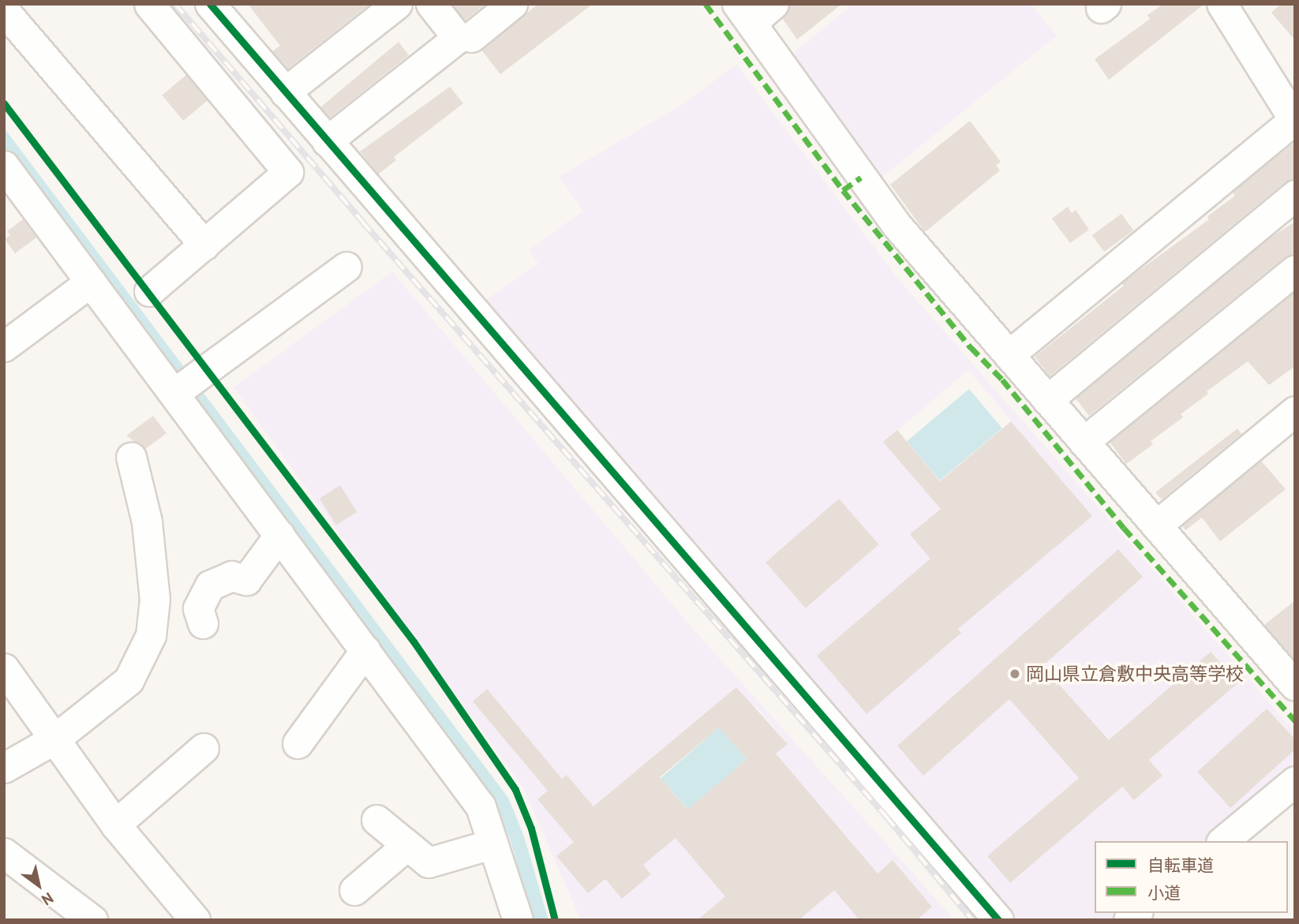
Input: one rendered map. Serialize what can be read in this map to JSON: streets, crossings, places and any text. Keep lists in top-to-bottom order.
{
  "places": ["岡山県立倉敷中央高等学校"],
  "legend": ["自転車道", "小道"],
  "north": "bottom right"
}
